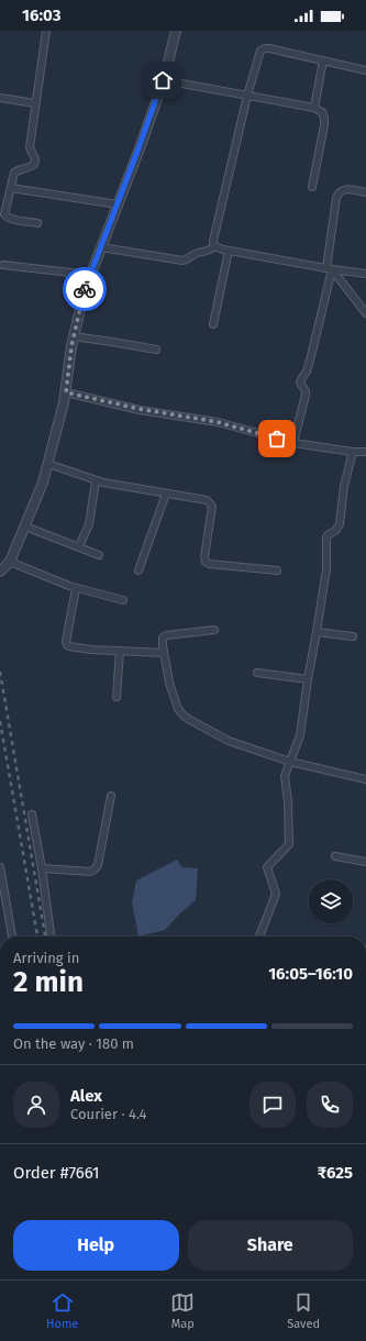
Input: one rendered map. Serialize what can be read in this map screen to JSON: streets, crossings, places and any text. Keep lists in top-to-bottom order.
{
  "page": {
    "status": "16:03",
    "heading": ["2 min", "Arriving in", "16:05–16:10"],
    "panel": [
      "Alex",
      "Courier · 4.4",
      "Order #7661",
      "₹625"
    ],
    "bar": "On the way · 180 m",
    "buttons": ["Help", "Share"],
    "tabs": ["Home", "Map", "Saved"]
  }
}
